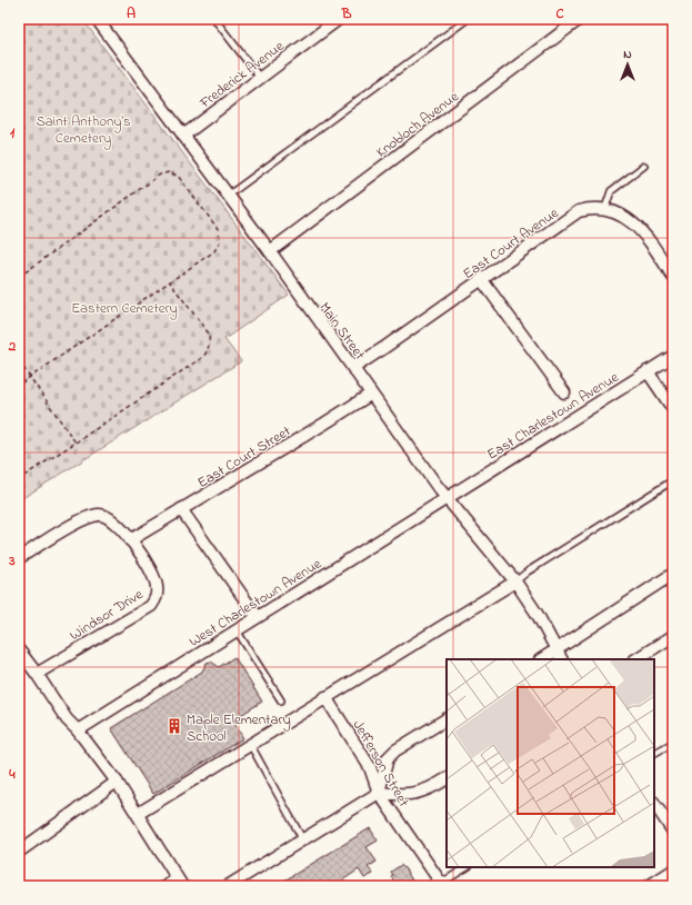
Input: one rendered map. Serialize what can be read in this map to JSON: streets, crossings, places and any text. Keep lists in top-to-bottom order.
{
  "streets": {
    "street": [
      "Frederick Avenue",
      "Knobloch Avenue",
      "East Court Avenue",
      "Main Street",
      "East Charlestown Avenue",
      "East Court Street",
      "West Charlestown Avenue",
      "Windsor Drive",
      "Jefferson Street"
    ]
  },
  "crossings": [
    ["Frederick Avenue", "Main Street"],
    ["Knobloch Avenue", "Main Street"],
    ["East Court Avenue", "Main Street"],
    ["Main Street", "East Charlestown Avenue"],
    ["Main Street", "East Court Street"],
    ["Main Street", "West Charlestown Avenue"],
    ["East Charlestown Avenue", "West Charlestown Avenue"],
    ["East Court Street", "Windsor Drive"]
  ],
  "parks": ["Saint Anthony's Cemetery", "Eastern Cemetery"],
  "places": {
    "building": ["Maple Elementary School"]
  },
  "north": "top",
  "grid": {
    "columns": ["A", "B", "C"],
    "rows": [
      "1",
      "2",
      "3",
      "4"
    ]
  }
}
